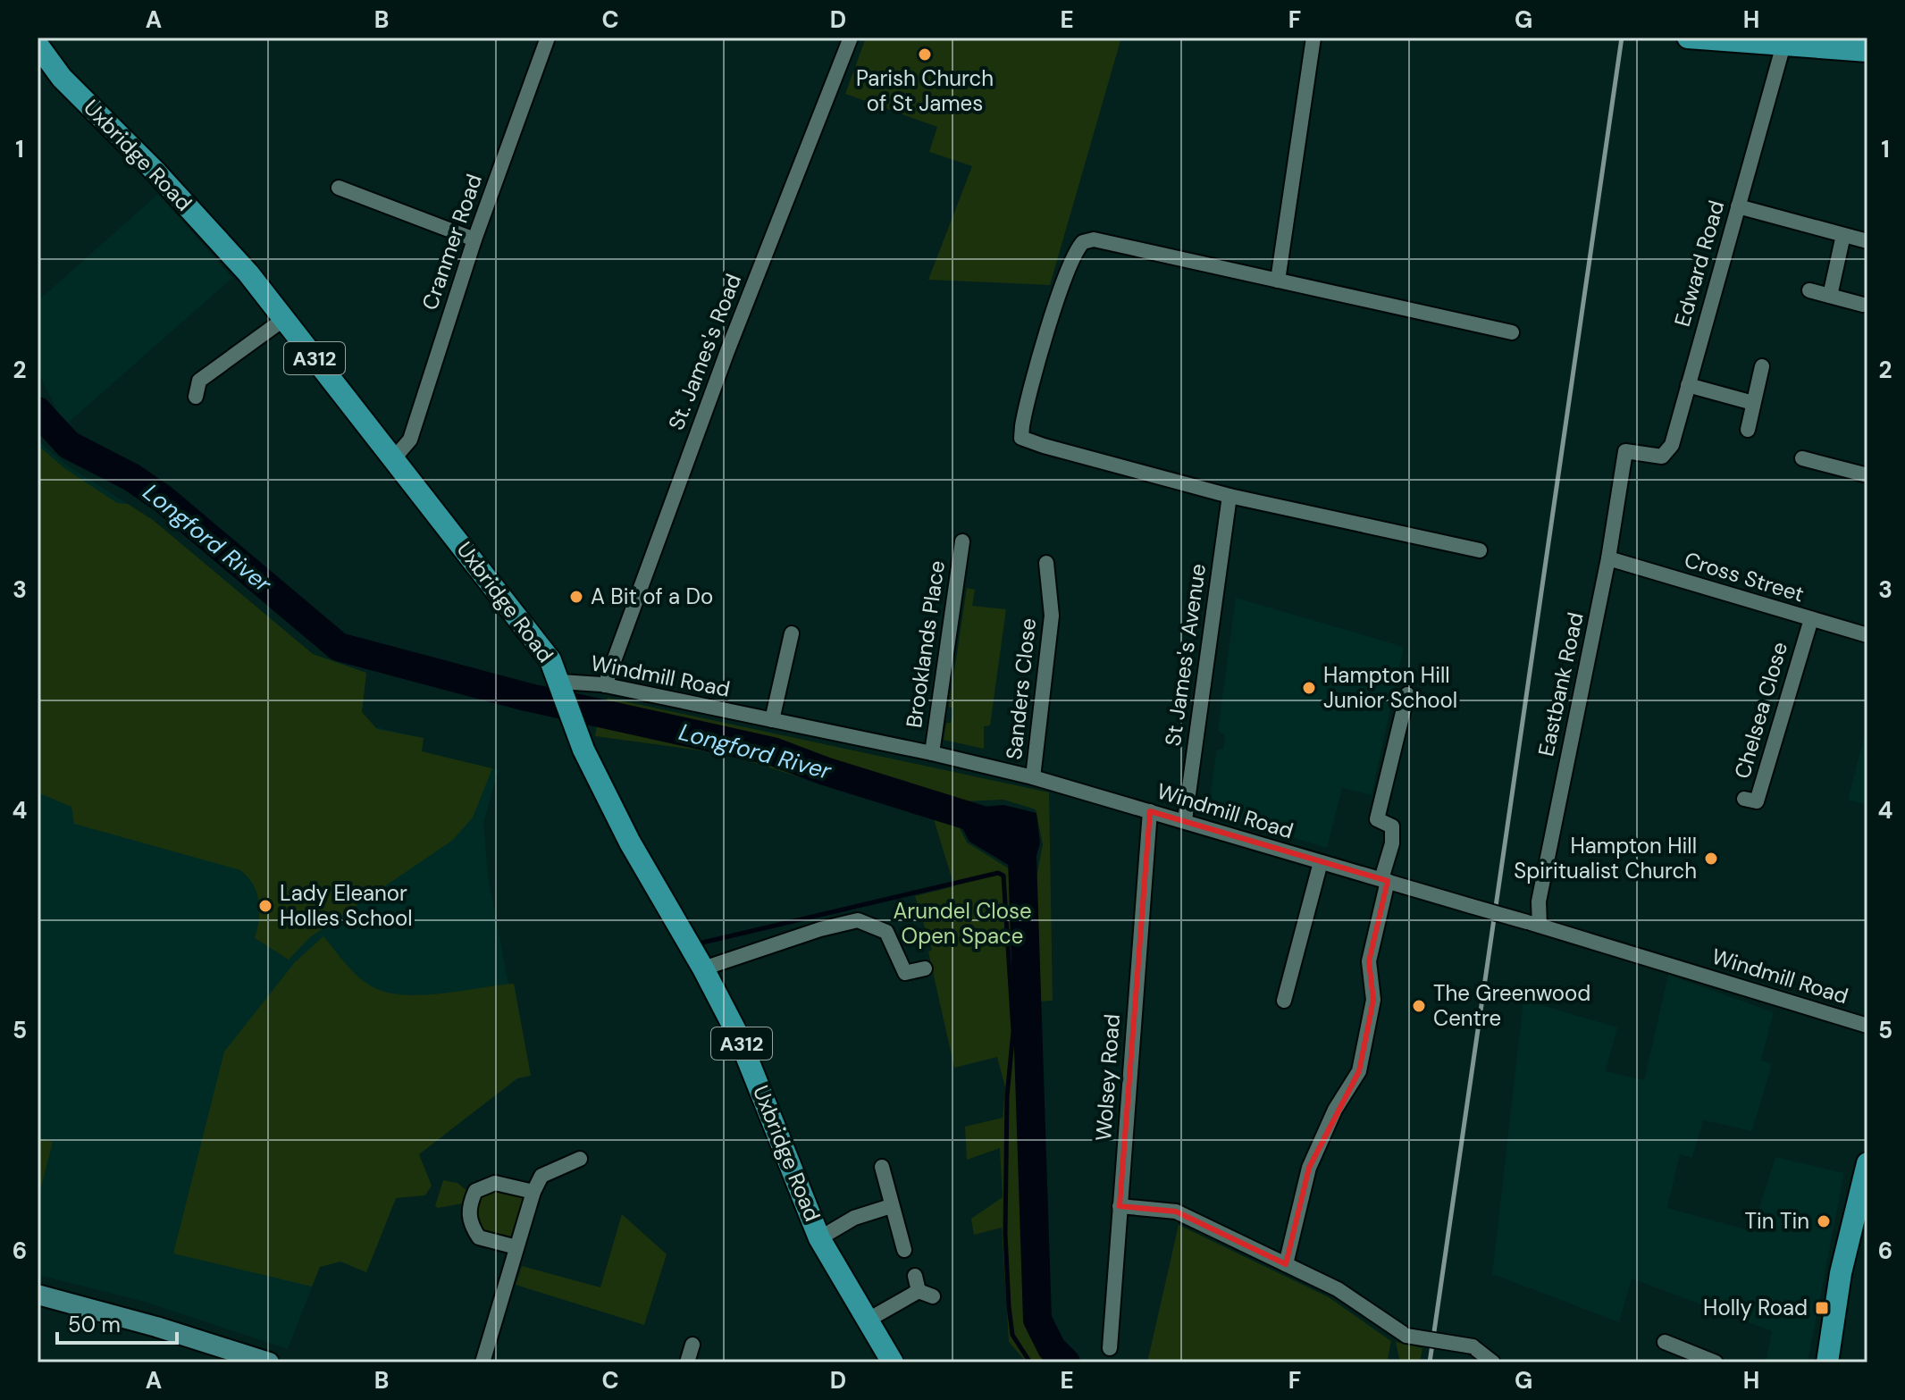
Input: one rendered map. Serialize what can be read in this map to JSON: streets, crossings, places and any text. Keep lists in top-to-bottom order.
{
  "streets": {
    "main road": ["Uxbridge Road", "A312"],
    "street": [
      "Cranmer Road",
      "Edward Road",
      "St. James's Road",
      "Cross Street",
      "Brooklands Place",
      "St James's Avenue",
      "Windmill Road",
      "Eastbank Road",
      "Sanders Close",
      "Chelsea Close",
      "Wolsey Road"
    ]
  },
  "crossings": [
    ["Uxbridge Road", "Cranmer Road"],
    ["Uxbridge Road", "Windmill Road"],
    ["Edward Road", "Eastbank Road"],
    ["St. James's Road", "Windmill Road"],
    ["Cross Street", "Eastbank Road"],
    ["Cross Street", "Chelsea Close"],
    ["Brooklands Place", "Windmill Road"],
    ["St James's Avenue", "Windmill Road"],
    ["Windmill Road", "Eastbank Road"],
    ["Windmill Road", "Sanders Close"],
    ["Windmill Road", "Wolsey Road"]
  ],
  "water": ["Longford River"],
  "parks": ["Arundel Close Open Space"],
  "places": {
    "other": [
      "Parish Church of St James",
      "A Bit of a Do",
      "Hampton Hill Junior School",
      "Hampton Hill Spiritualist Church",
      "Lady Eleanor Holles School",
      "The Greenwood Centre",
      "Tin Tin"
    ],
    "transit": ["Holly Road"]
  },
  "scale_bar": "50 m",
  "grid": {
    "columns": [
      "A",
      "B",
      "C",
      "D",
      "E",
      "F",
      "G",
      "H"
    ],
    "rows": [
      "1",
      "2",
      "3",
      "4",
      "5",
      "6"
    ]
  }
}
